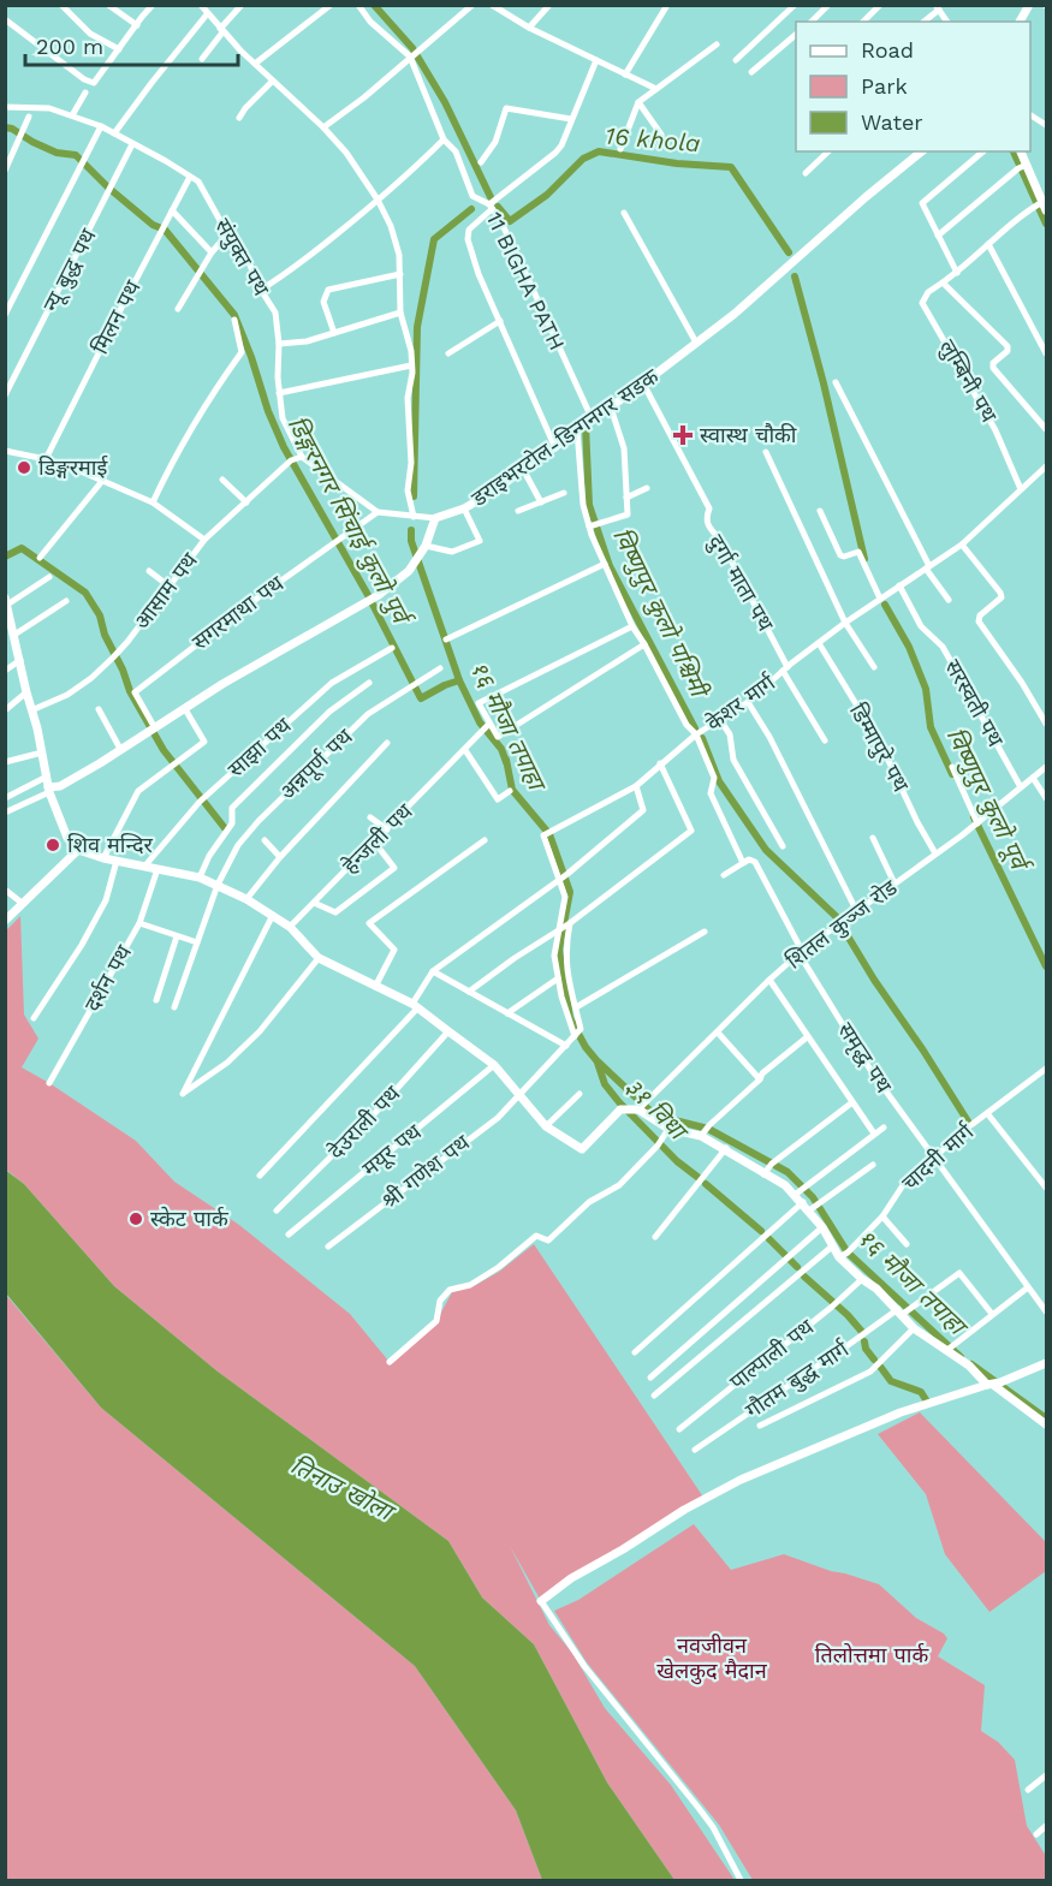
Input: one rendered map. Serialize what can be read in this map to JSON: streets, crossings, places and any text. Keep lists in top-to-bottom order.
{
  "streets": {
    "street": [
      "संयुक्त पथ",
      "न्यू बुद्ध पथ",
      "11 BIGHA PATH",
      "मिलन पथ",
      "लुम्बिनी पथ",
      "डराइभरटोल-डिन्गनगर सडक",
      "दुर्गा माता पथ",
      "आसाम पथ",
      "सगरमाथा पथ",
      "केशर मार्ग",
      "सरस्वती पथ",
      "साझा पथ",
      "डिम्मापुरे पथ",
      "अन्नपूर्ण पथ",
      "हेन्जली पथ",
      "शितल कुञ्ज रोड",
      "दर्शन पथ",
      "समृद्ध पथ",
      "देउराली पथ",
      "मयूर पथ",
      "चादनी मार्ग",
      "श्री गणेश पथ",
      "पाल्पाली पथ",
      "गौतम बुद्ध मार्ग"
    ]
  },
  "crossings": [
    ["संयुक्त पथ", "न्यू बुद्ध पथ"],
    ["संयुक्त पथ", "मिलन पथ"],
    ["संयुक्त पथ", "डराइभरटोल-डिन्गनगर सडक"],
    ["संयुक्त पथ", "आसाम पथ"],
    ["संयुक्त पथ", "सगरमाथा पथ"],
    ["11 BIGHA PATH", "डराइभरटोल-डिन्गनगर सडक"],
    ["लुम्बिनी पथ", "केशर मार्ग"],
    ["डराइभरटोल-डिन्गनगर सडक", "दुर्गा माता पथ"],
    ["डराइभरटोल-डिन्गनगर सडक", "केशर मार्ग"],
    ["दुर्गा माता पथ", "केशर मार्ग"],
    ["केशर मार्ग", "सरस्वती पथ"],
    ["केशर मार्ग", "डिम्मापुरे पथ"],
    ["सरस्वती पथ", "शितल कुञ्ज रोड"],
    ["डिम्मापुरे पथ", "शितल कुञ्ज रोड"],
    ["शितल कुञ्ज रोड", "समृद्ध पथ"],
    ["समृद्ध पथ", "चादनी मार्ग"]
  ],
  "water": [
    "16 khola",
    "डिङ्गरनगर सिंचाई कुलो पुर्व",
    "विष्णुपुर कुलो पश्चिमी",
    "१६ मौजा तपाहा",
    "विष्णुपुर कुलो पूर्व",
    "३१ विधा",
    "तिनाउ खोला"
  ],
  "parks": ["नवजीवन खेलकुद मैदान", "तिलोत्तमा पार्क"],
  "places": {
    "health": ["स्वास्थ चौकी"],
    "other": ["डिङ्गरमाई", "शिव मन्दिर", "स्केट पार्क"]
  },
  "legend": ["Road", "Park", "Water"],
  "scale_bar": "200 m"
}
